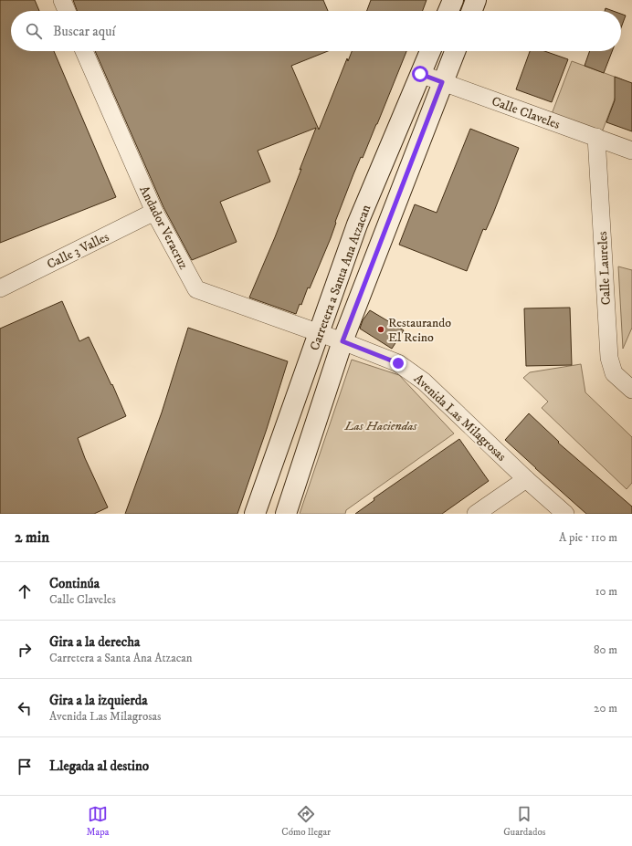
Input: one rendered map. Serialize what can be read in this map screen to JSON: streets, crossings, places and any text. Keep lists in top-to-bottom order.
{
  "streets": {
    "street": [
      "Calle Claveles",
      "Andador Veracruz",
      "Calle 3 Valles",
      "Calle Laureles",
      "Carretera a Santa Ana Atzacan",
      "Avenida Las Milagrosas"
    ]
  },
  "crossings": [
    ["Calle Claveles", "Calle Laureles"],
    ["Calle Claveles", "Carretera a Santa Ana Atzacan"],
    ["Andador Veracruz", "Calle 3 Valles"],
    ["Andador Veracruz", "Carretera a Santa Ana Atzacan"],
    ["Andador Veracruz", "Avenida Las Milagrosas"],
    ["Carretera a Santa Ana Atzacan", "Avenida Las Milagrosas"]
  ],
  "parks": ["Las Haciendas"],
  "places": ["Restaurando El Reino"],
  "page": {
    "search": "Buscar aquí",
    "heading": ["2 min", "A pie · 110 m"],
    "list": [
      ["Continúa", "Calle Claveles", "10 m"],
      ["Gira a la derecha", "Carretera a Santa Ana Atzacan", "80 m"],
      ["Gira a la izquierda", "Avenida Las Milagrosas", "20 m"],
      "Llegada al destino"
    ],
    "nav": ["Mapa", "Cómo llegar", "Guardados"]
  }
}
